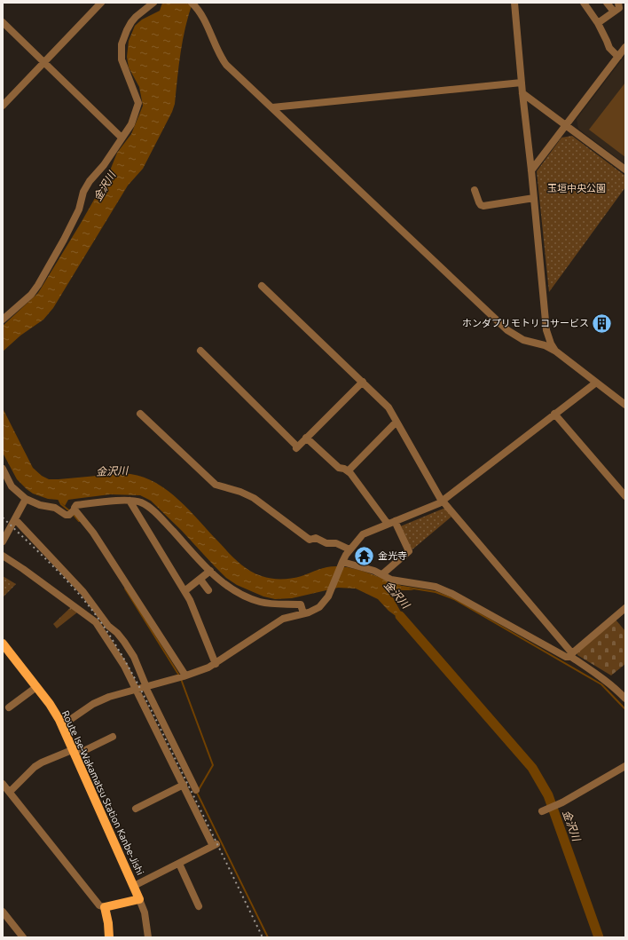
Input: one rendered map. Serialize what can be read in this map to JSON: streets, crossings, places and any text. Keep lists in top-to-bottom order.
{
  "streets": {
    "main road": ["Route Ise-Wakamatsu Station Kanbe-Jishi"]
  },
  "water": ["金沢川"],
  "parks": ["玉垣中央公園"],
  "places": {
    "building": ["ホンダプリモトリコサービス"],
    "temple": ["金光寺"]
  }
}
